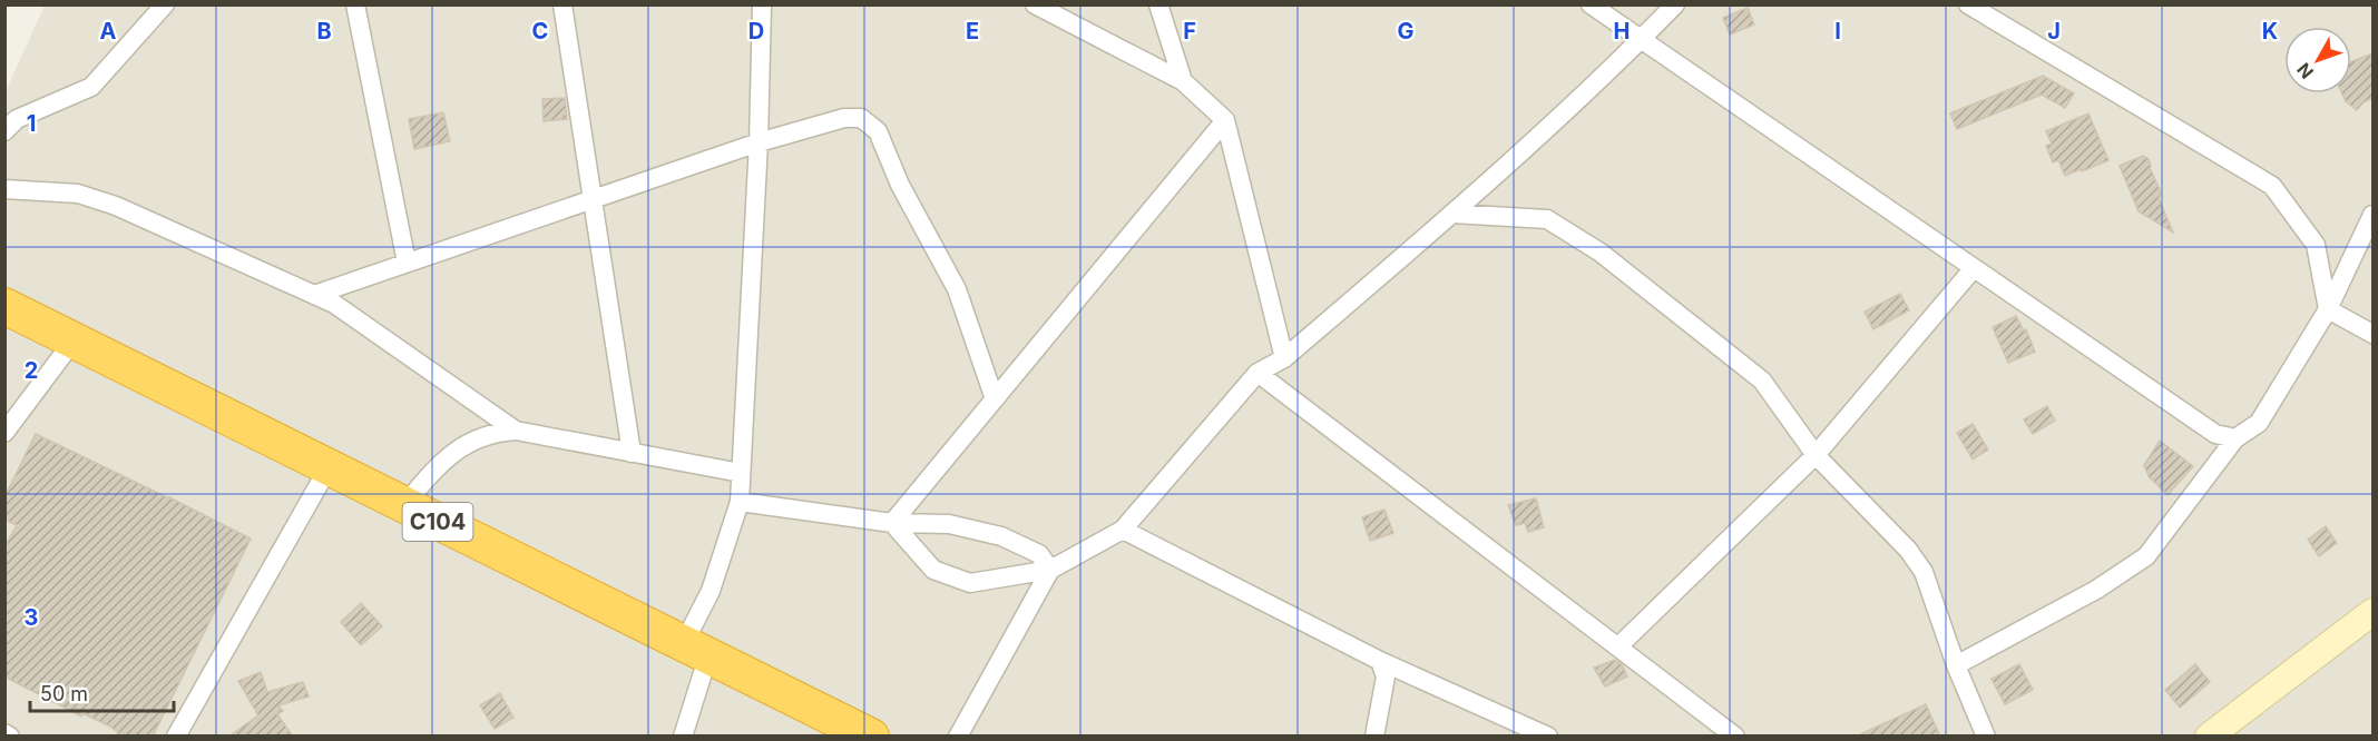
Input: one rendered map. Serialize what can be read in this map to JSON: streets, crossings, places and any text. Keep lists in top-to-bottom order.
{
  "streets": {
    "highway": ["C104"]
  },
  "scale_bar": "50 m",
  "north": "bottom left",
  "grid": {
    "columns": [
      "A",
      "B",
      "C",
      "D",
      "E",
      "F",
      "G",
      "H",
      "I",
      "J",
      "K"
    ],
    "rows": ["1", "2", "3"]
  }
}
